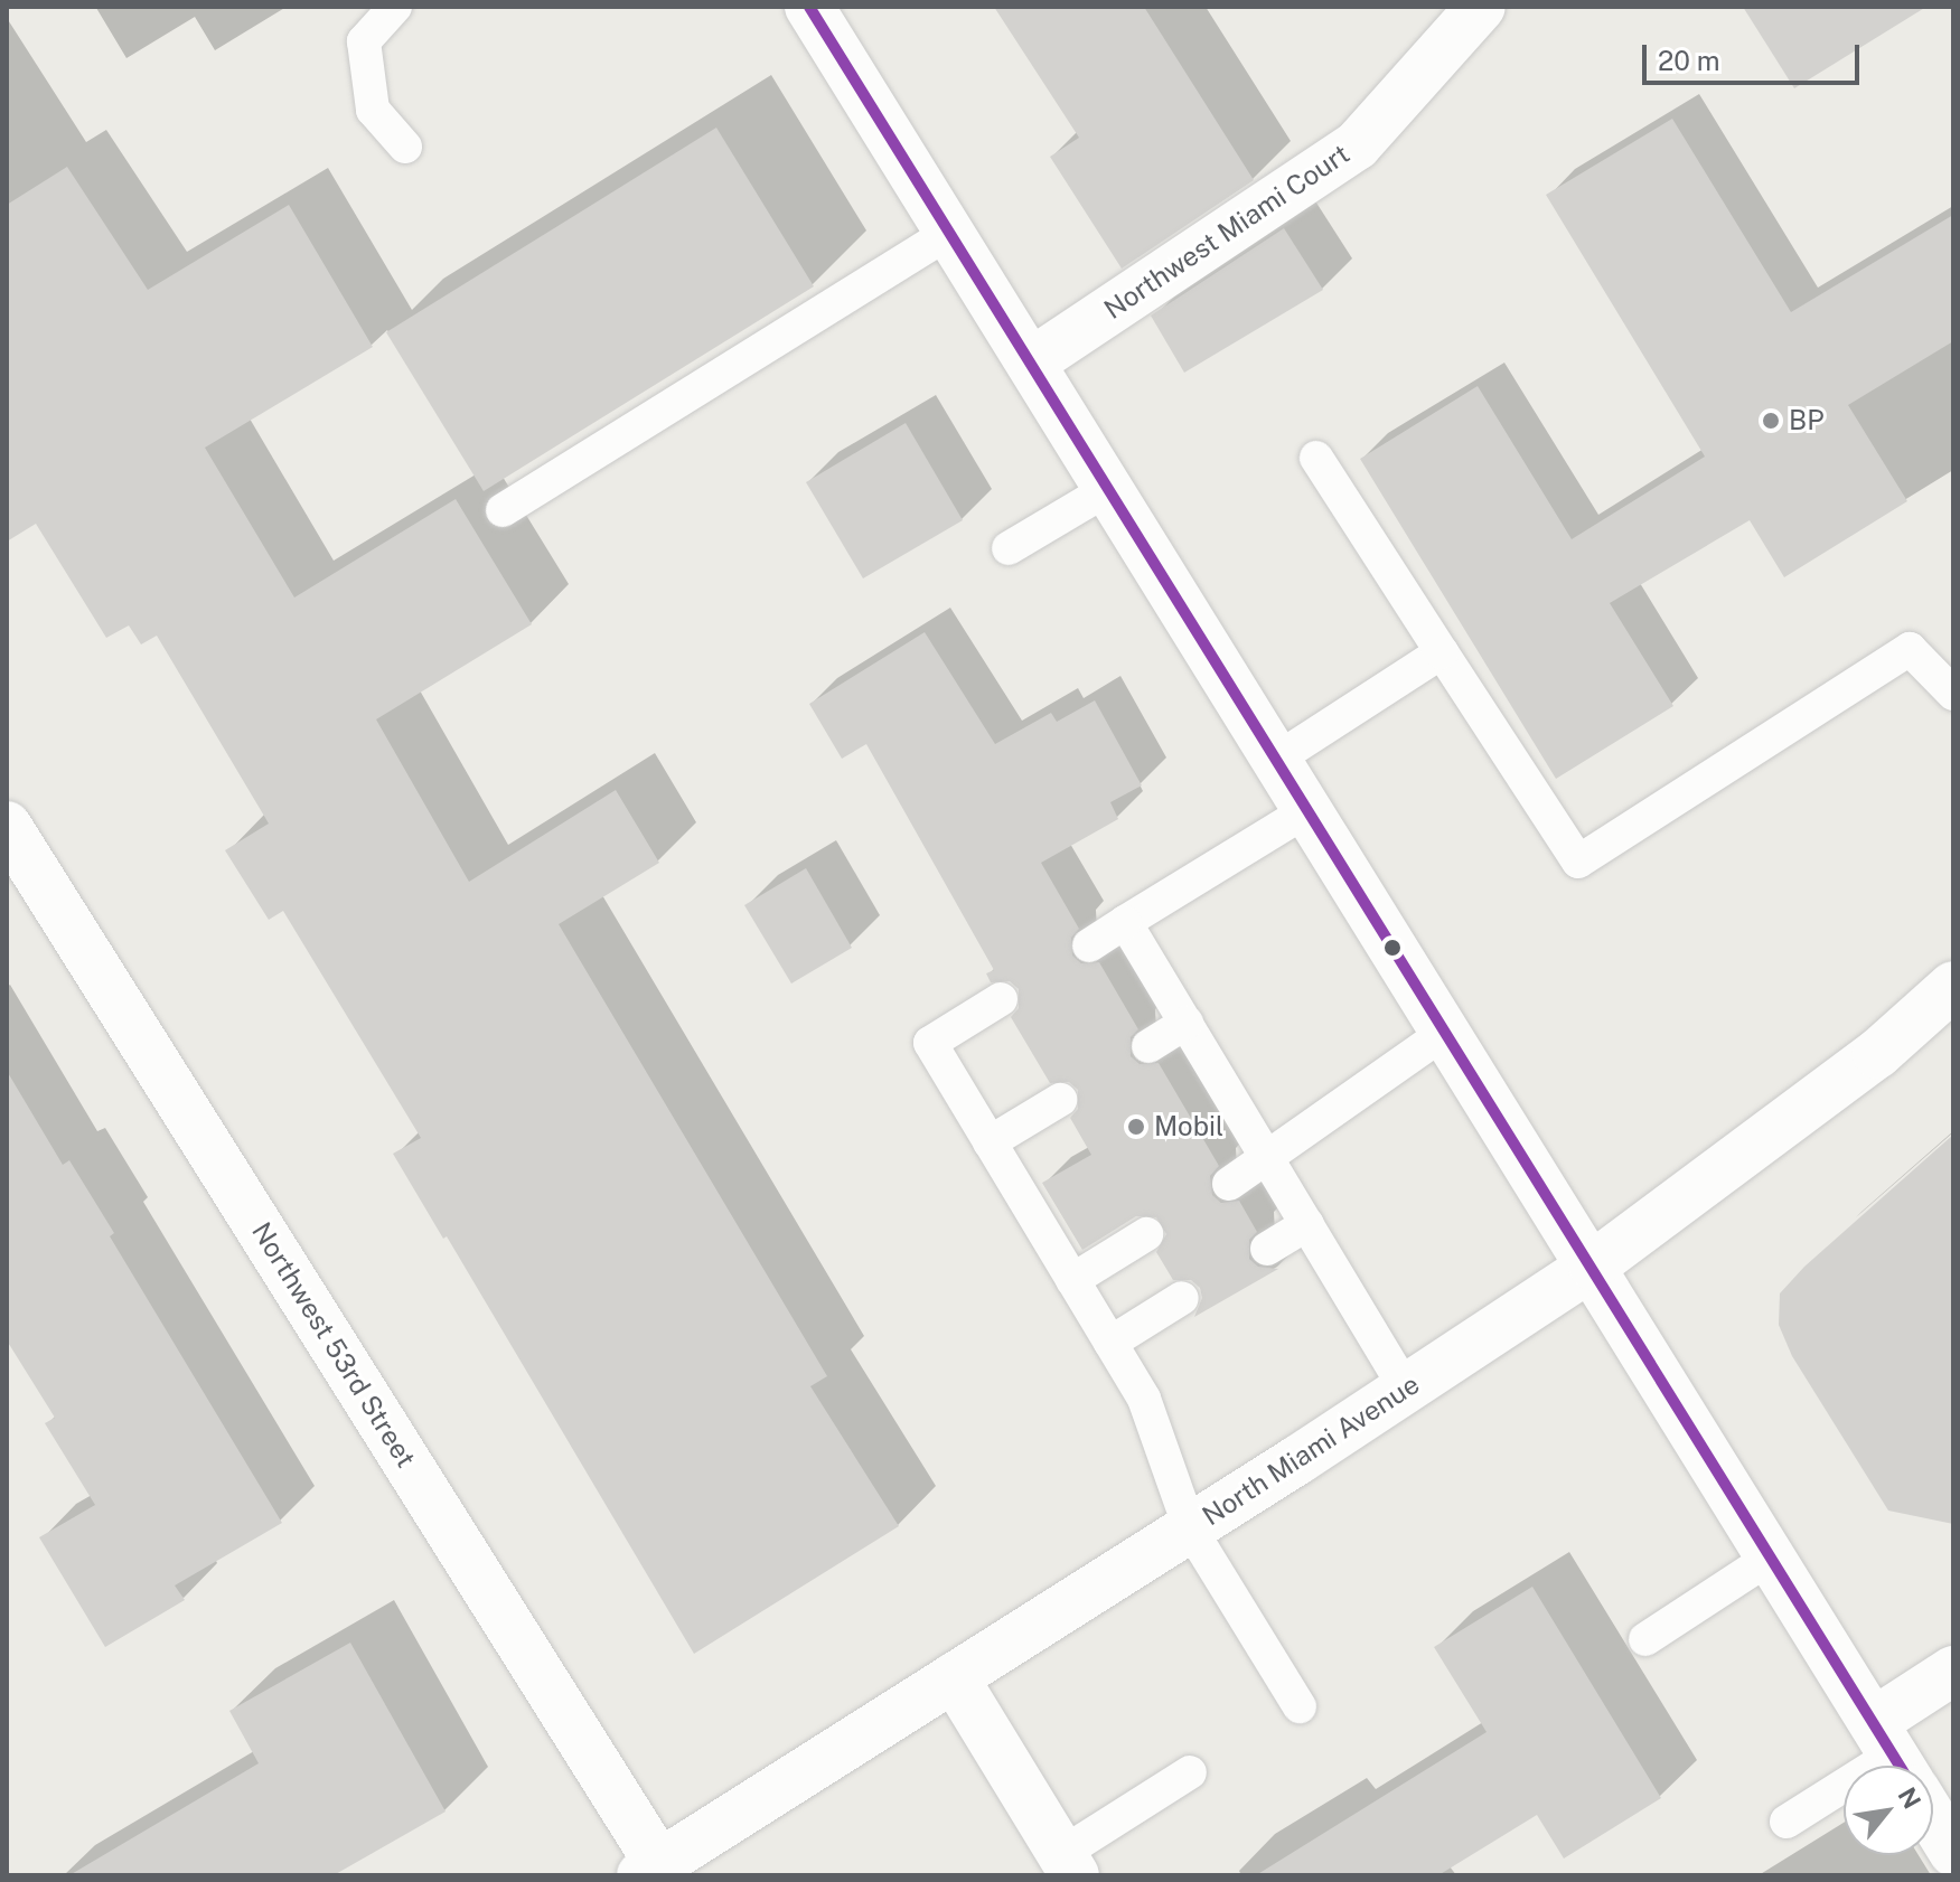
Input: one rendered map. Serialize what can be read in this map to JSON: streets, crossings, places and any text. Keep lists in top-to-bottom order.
{
  "streets": {
    "main road": ["Northwest Miami Court", "Northwest 53rd Street", "North Miami Avenue"]
  },
  "crossings": [
    ["Northwest 53rd Street", "North Miami Avenue"]
  ],
  "places": ["BP", "Mobil"],
  "scale_bar": "20 m",
  "north": "top right"
}
